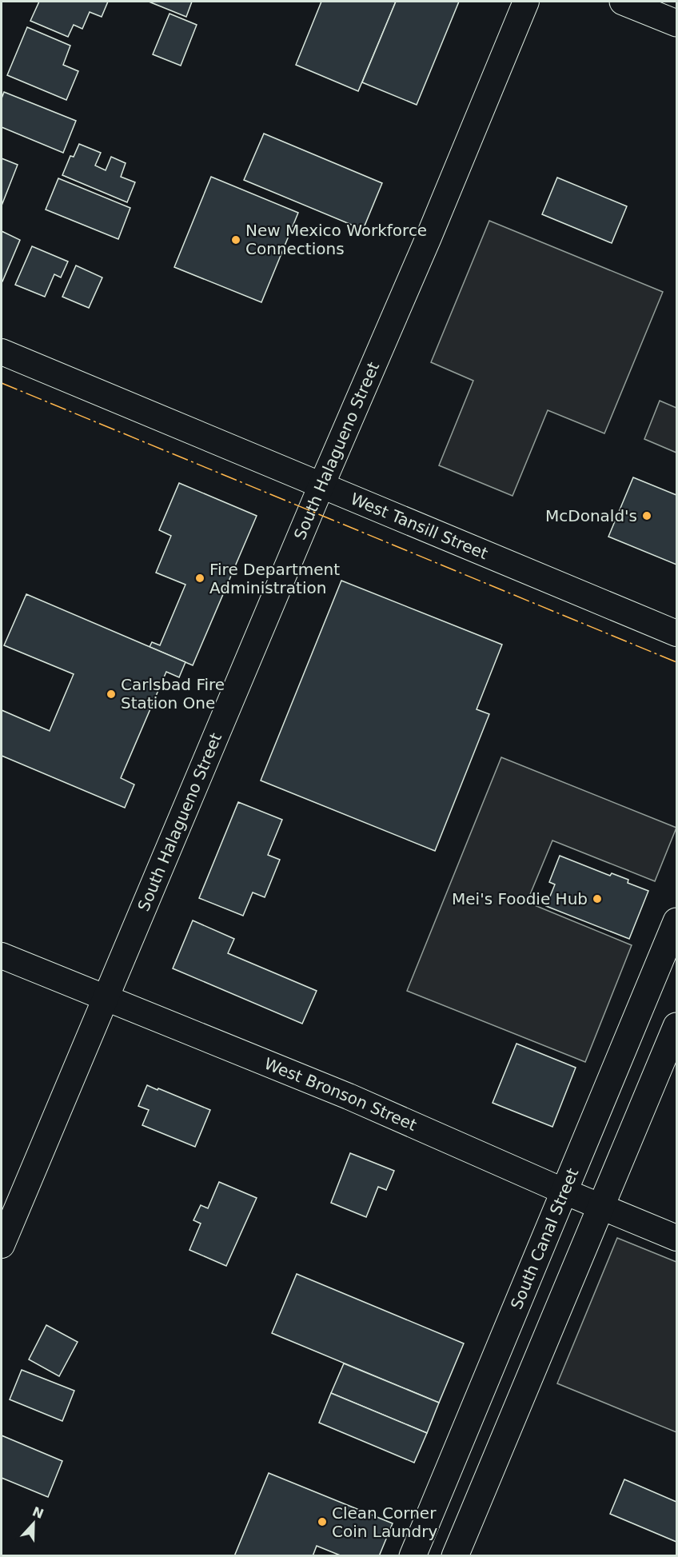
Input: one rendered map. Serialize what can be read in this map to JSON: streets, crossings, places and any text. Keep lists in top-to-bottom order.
{
  "streets": {
    "main road": ["South Canal Street"],
    "street": ["South Halagueno Street", "West Tansill Street", "West Bronson Street"]
  },
  "crossings": [
    ["South Halagueno Street", "West Tansill Street"],
    ["South Halagueno Street", "West Bronson Street"],
    ["West Bronson Street", "South Canal Street"]
  ],
  "places": [
    "New Mexico Workforce Connections",
    "McDonald's",
    "Fire Department Administration",
    "Carlsbad Fire Station One",
    "Mei's Foodie Hub",
    "Clean Corner Coin Laundry"
  ],
  "north": "top"
}
